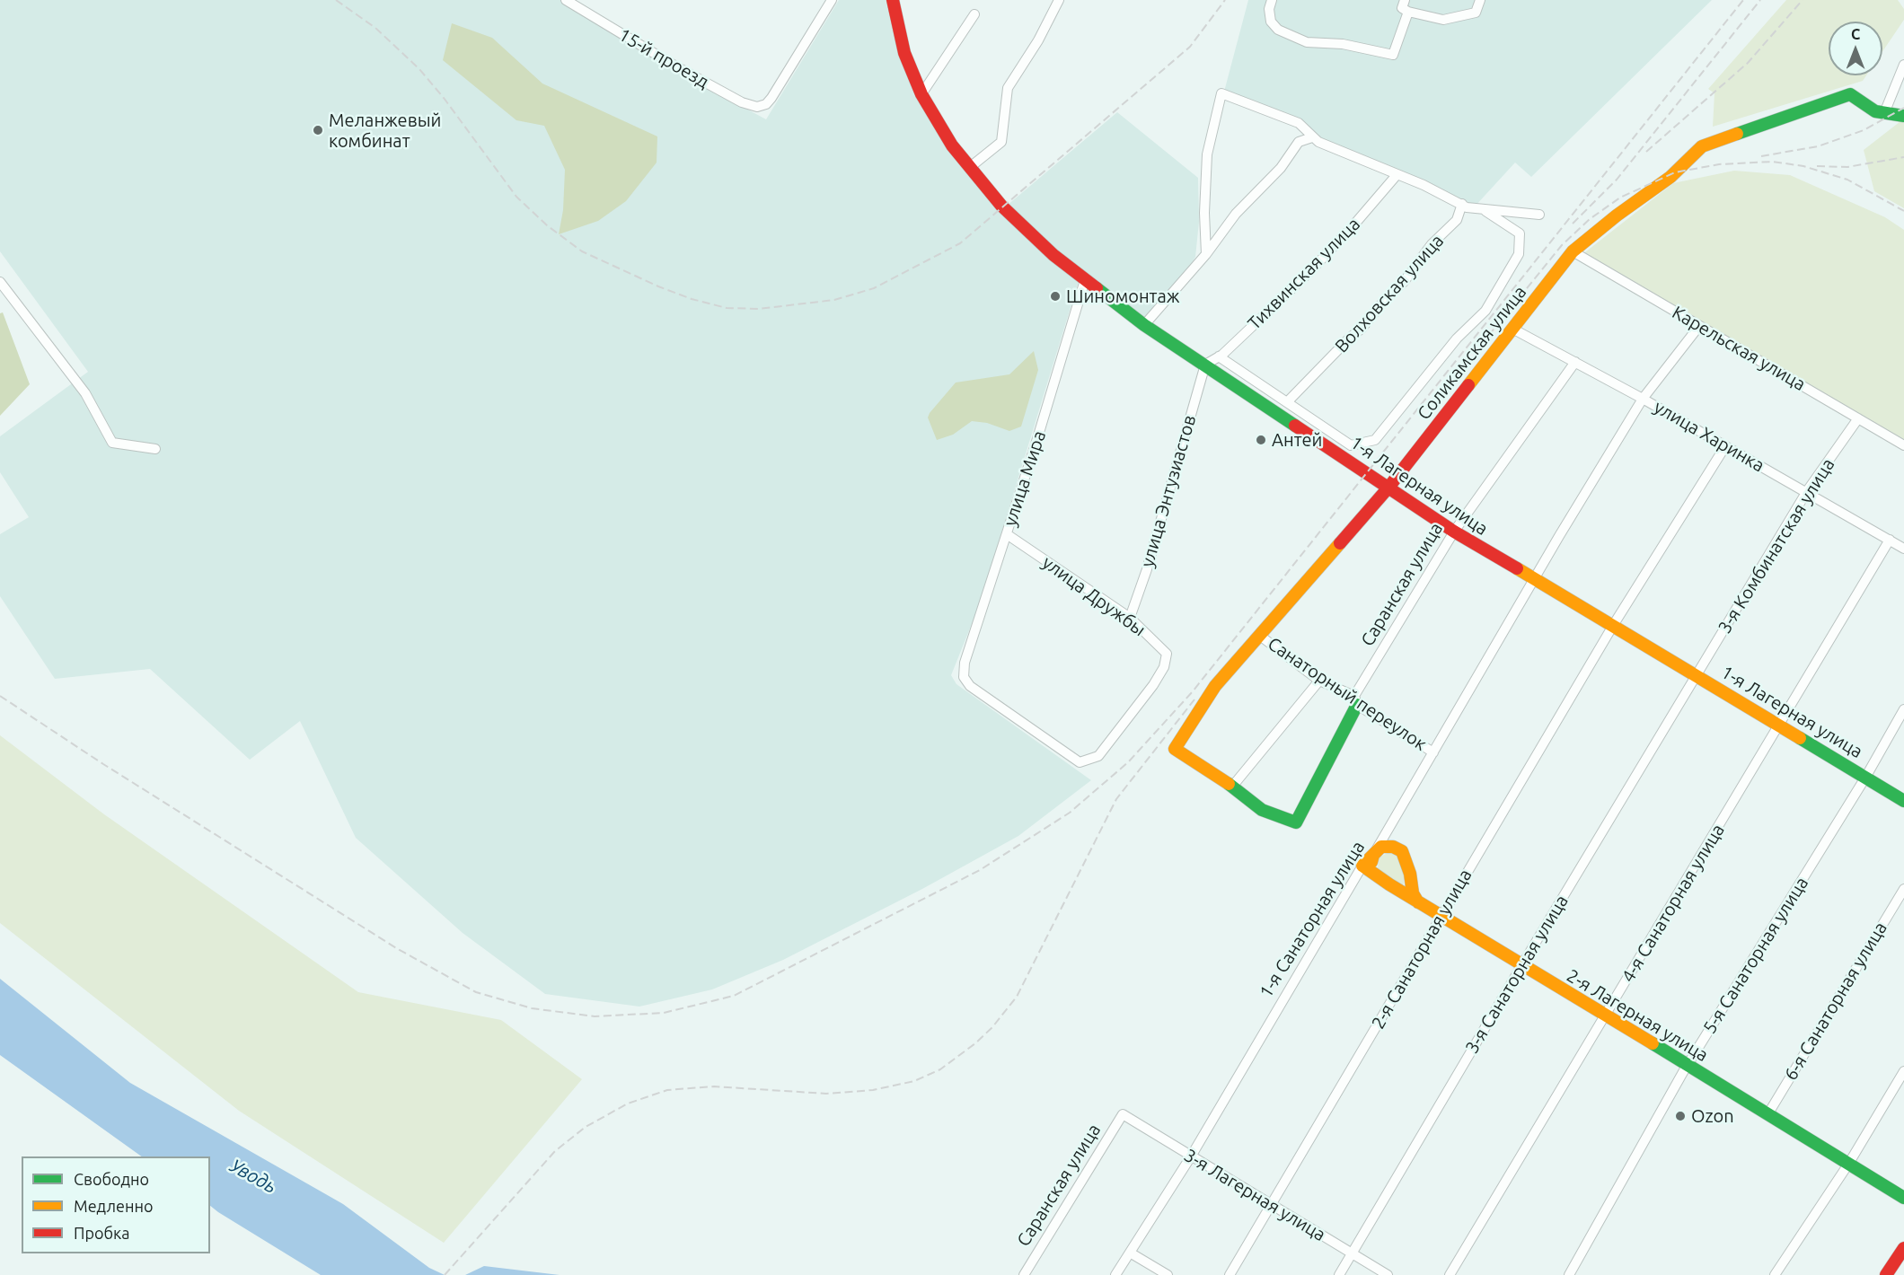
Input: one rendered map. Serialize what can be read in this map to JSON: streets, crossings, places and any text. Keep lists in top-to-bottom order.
{
  "streets": {
    "street": [
      "15-й проезд",
      "Тихвинская улица",
      "Волховская улица",
      "Карельская улица",
      "Соликамская улица",
      "улица Харинка",
      "улица Мира",
      "1-я Лагерная улица",
      "улица Энтузиастов",
      "3-я Комбинатская улица",
      "Саранская улица",
      "улица Дружбы",
      "Санаторный переулок",
      "4-я Санаторная улица",
      "1-я Санаторная улица",
      "2-я Санаторная улица",
      "5-я Санаторная улица",
      "3-я Санаторная улица",
      "6-я Санаторная улица",
      "2-я Лагерная улица",
      "3-я Лагерная улица"
    ]
  },
  "crossings": [
    ["Тихвинская улица", "1-я Лагерная улица"],
    ["Тихвинская улица", "улица Энтузиастов"],
    ["Карельская улица", "Соликамская улица"],
    ["Карельская улица", "3-я Комбинатская улица"],
    ["Карельская улица", "1-я Санаторная улица"],
    ["Соликамская улица", "улица Харинка"],
    ["Соликамская улица", "1-я Лагерная улица"],
    ["Соликамская улица", "Саранская улица"],
    ["Соликамская улица", "Санаторный переулок"],
    ["улица Харинка", "3-я Комбинатская улица"],
    ["улица Харинка", "Саранская улица"],
    ["улица Харинка", "4-я Санаторная улица"],
    ["улица Харинка", "1-я Санаторная улица"],
    ["улица Харинка", "2-я Санаторная улица"],
    ["улица Мира", "1-я Лагерная улица"],
    ["улица Мира", "улица Дружбы"],
    ["1-я Лагерная улица", "улица Энтузиастов"],
    ["1-я Лагерная улица", "3-я Комбинатская улица"],
    ["1-я Лагерная улица", "Саранская улица"],
    ["1-я Лагерная улица", "4-я Санаторная улица"],
    ["1-я Лагерная улица", "1-я Санаторная улица"],
    ["1-я Лагерная улица", "2-я Санаторная улица"],
    ["1-я Лагерная улица", "5-я Санаторная улица"],
    ["1-я Лагерная улица", "3-я Санаторная улица"],
    ["улица Энтузиастов", "улица Дружбы"],
    ["3-я Комбинатская улица", "3-я Санаторная улица"],
    ["Саранская улица", "Санаторный переулок"],
    ["Саранская улица", "3-я Лагерная улица"],
    ["Санаторный переулок", "1-я Санаторная улица"],
    ["4-я Санаторная улица", "2-я Лагерная улица"],
    ["1-я Санаторная улица", "2-я Лагерная улица"],
    ["1-я Санаторная улица", "3-я Лагерная улица"],
    ["2-я Санаторная улица", "2-я Лагерная улица"],
    ["2-я Санаторная улица", "3-я Лагерная улица"],
    ["5-я Санаторная улица", "2-я Лагерная улица"],
    ["3-я Санаторная улица", "2-я Лагерная улица"],
    ["3-я Санаторная улица", "3-я Лагерная улица"],
    ["6-я Санаторная улица", "2-я Лагерная улица"]
  ],
  "water": ["Уводь"],
  "places": [
    "Меланжевый комбинат",
    "Шиномонтаж",
    "Антей",
    "Ozon"
  ],
  "legend": ["Свободно", "Медленно", "Пробка"],
  "north": "top"
}
